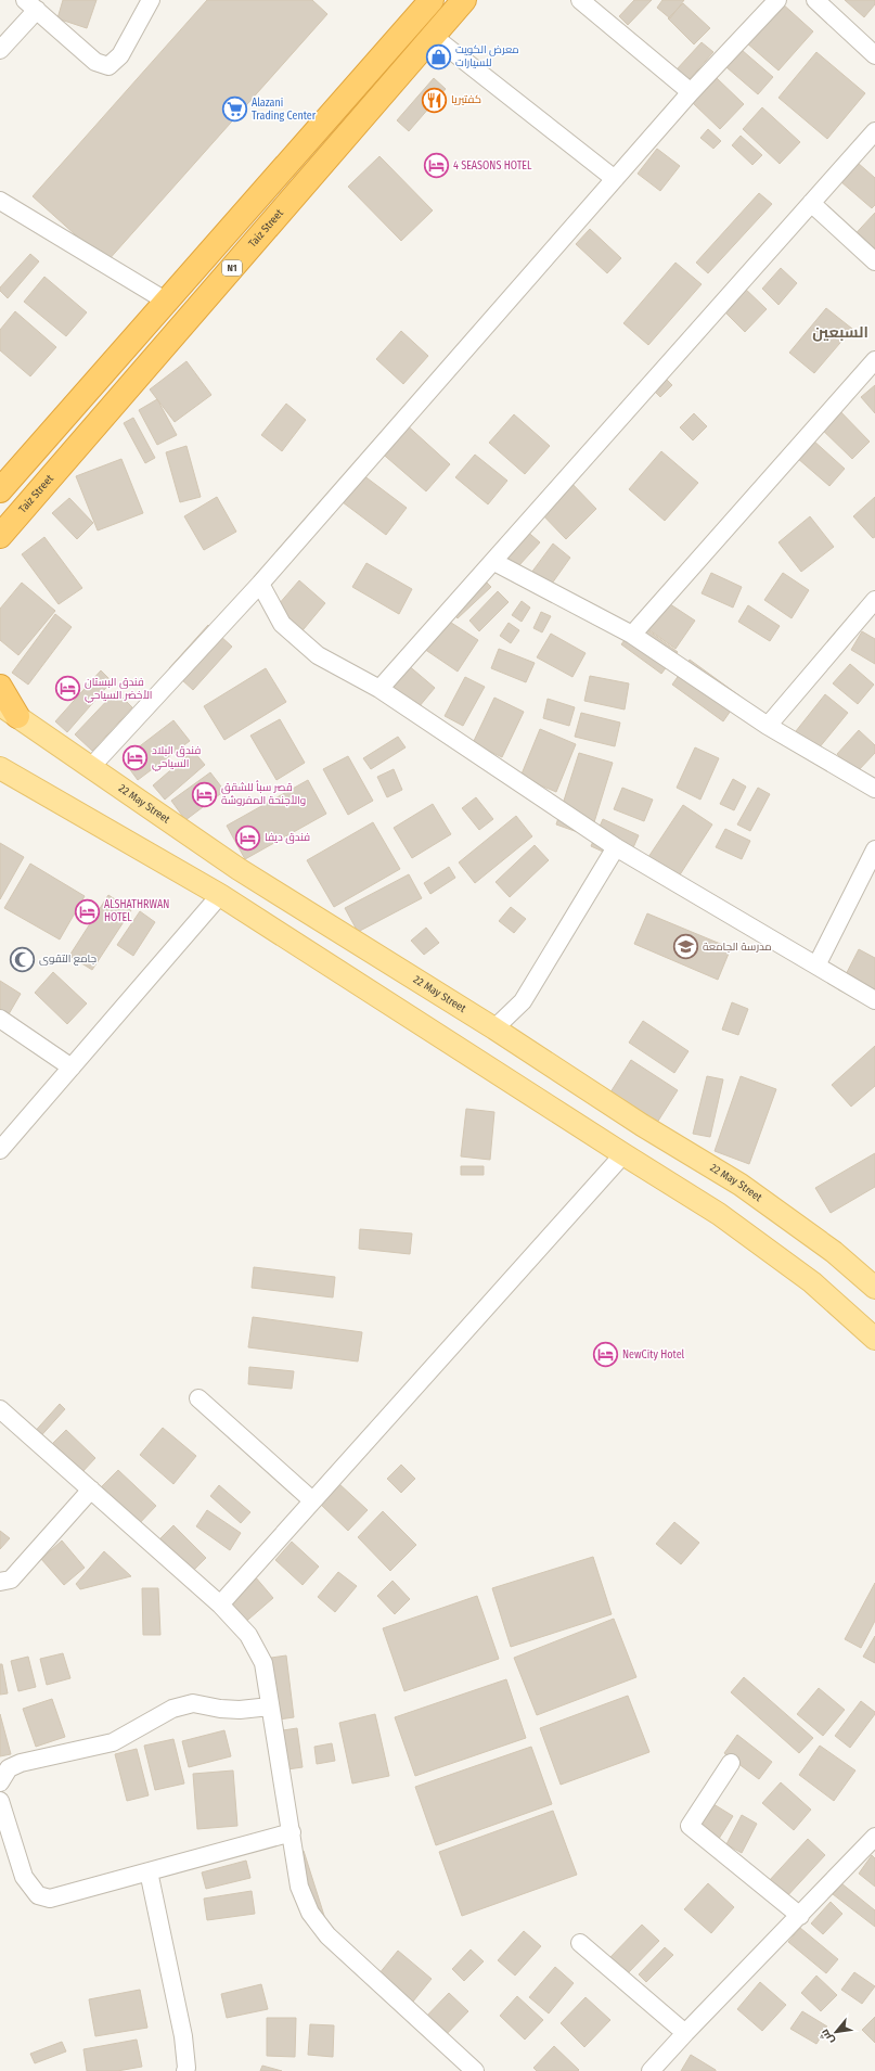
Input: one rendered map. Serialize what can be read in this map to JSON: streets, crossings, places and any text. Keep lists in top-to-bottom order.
{
  "streets": {
    "highway": ["Taiz Street", "N1"],
    "main road": ["22 May Street"]
  },
  "districts": ["السبعين"],
  "places": {
    "shop": ["معرض الكويت للسيارات"],
    "restaurant": ["كفتيريا"],
    "supermarket": ["Alazani Trading Center"],
    "hotel": [
      "4 SEASONS HOTEL",
      "فندق البستان الأخضر السياحي",
      "فندق البلاد السياحي",
      "قصر سبأ للشقق والأجنحة المفروشة",
      "فندق ديفا",
      "ALSHATHRWAN HOTEL",
      "NewCity Hotel"
    ],
    "school or university": ["مدرسة الجامعة"],
    "mosque": ["جامع التقوى"]
  },
  "north": "bottom left"
}
